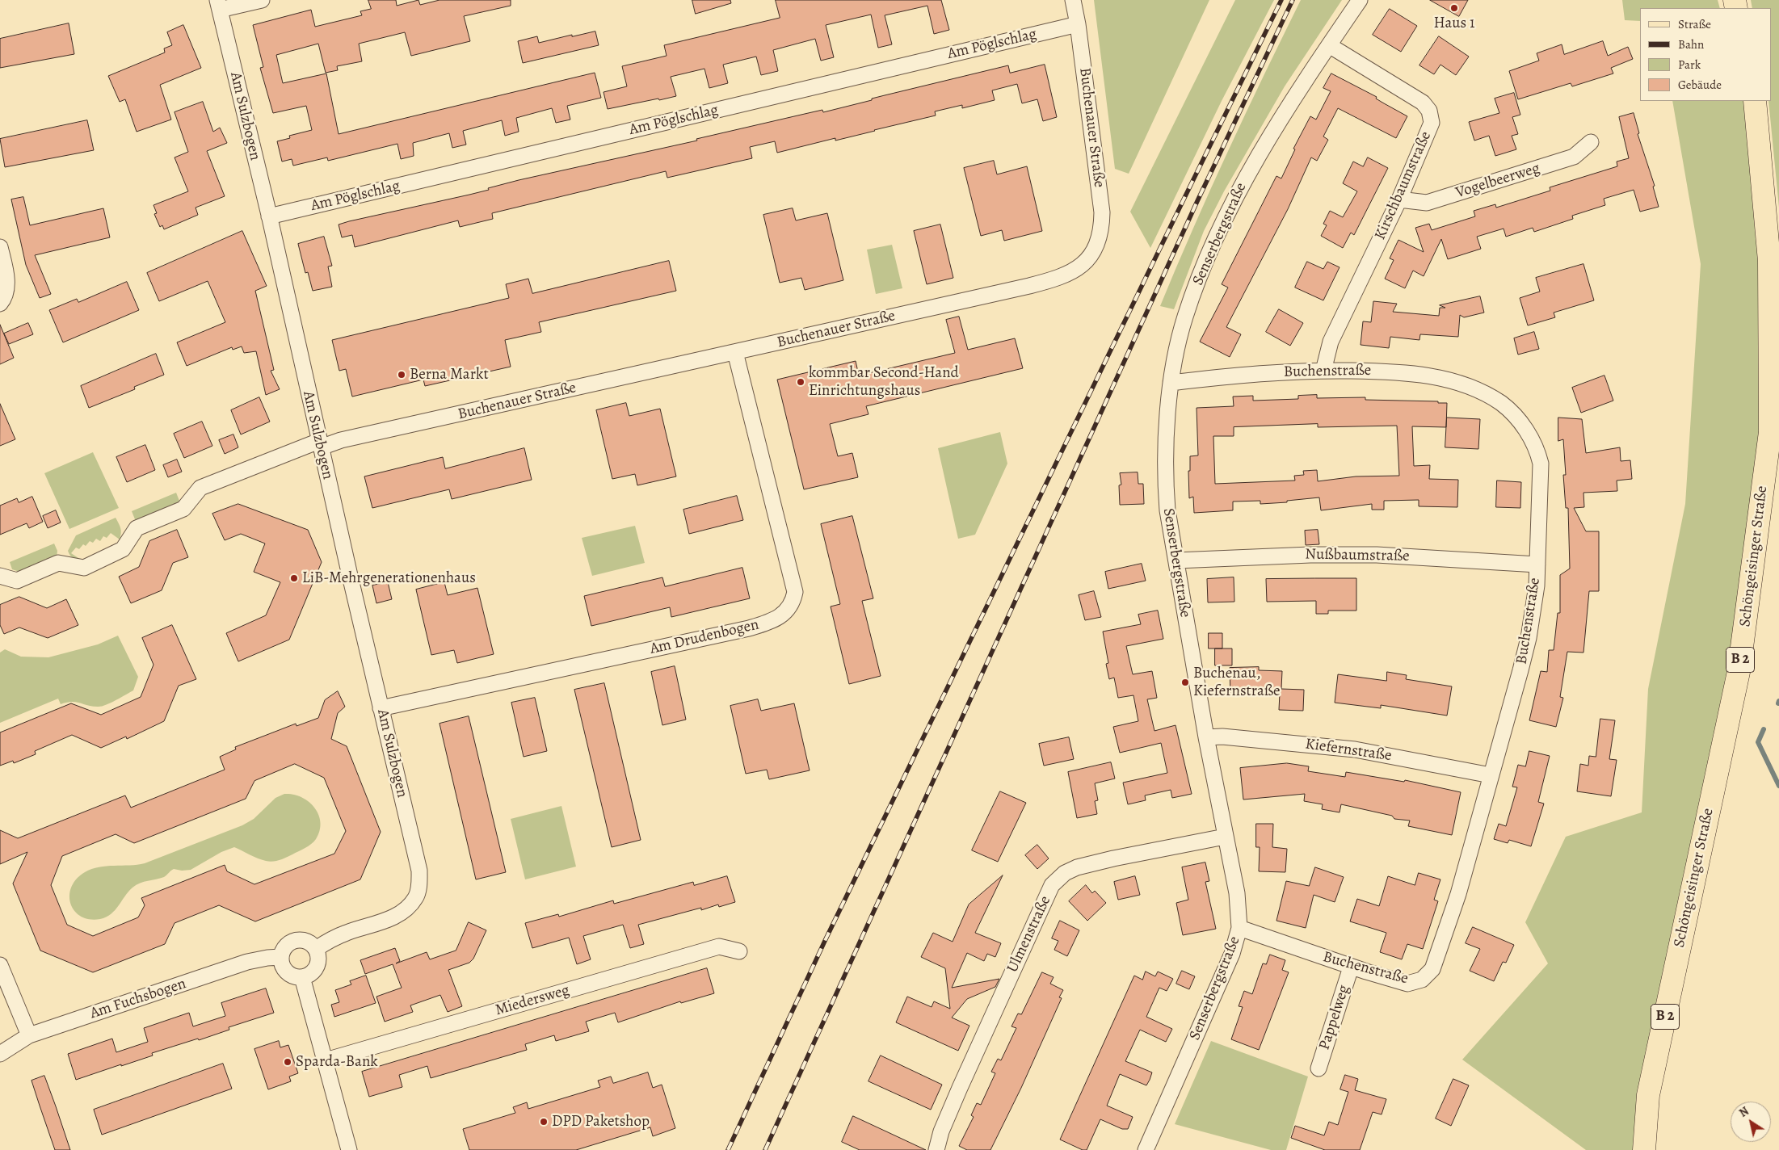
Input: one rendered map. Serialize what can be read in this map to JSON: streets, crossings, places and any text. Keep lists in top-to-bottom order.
{
  "streets": {
    "main road": ["Schöngeisinger Straße", "B 2"],
    "street": [
      "Am Pöglschlag",
      "Am Sulzbogen",
      "Buchenauer Straße",
      "Vogelbeerweg",
      "Kirschbaumstraße",
      "Senserbergstraße",
      "Buchenstraße",
      "Nußbaumstraße",
      "Am Drudenbogen",
      "Kiefernstraße",
      "Ulmenstraße",
      "Am Fuchsbogen",
      "Miedersweg",
      "Pappelweg"
    ]
  },
  "crossings": [
    ["Am Pöglschlag", "Am Sulzbogen"],
    ["Am Pöglschlag", "Buchenauer Straße"],
    ["Am Sulzbogen", "Buchenauer Straße"],
    ["Am Sulzbogen", "Am Drudenbogen"],
    ["Am Sulzbogen", "Am Fuchsbogen"],
    ["Buchenauer Straße", "Am Drudenbogen"],
    ["Vogelbeerweg", "Kirschbaumstraße"],
    ["Kirschbaumstraße", "Senserbergstraße"],
    ["Kirschbaumstraße", "Buchenstraße"],
    ["Senserbergstraße", "Buchenstraße"],
    ["Senserbergstraße", "Nußbaumstraße"],
    ["Senserbergstraße", "Kiefernstraße"],
    ["Senserbergstraße", "Ulmenstraße"],
    ["Buchenstraße", "Nußbaumstraße"],
    ["Buchenstraße", "Kiefernstraße"],
    ["Buchenstraße", "Pappelweg"]
  ],
  "places": [
    "Haus 1",
    "Berna Markt",
    "kommbar Second-Hand Einrichtungshaus",
    "LiB-Mehrgenerationenhaus",
    "Buchenau, Kiefernstraße",
    "Sparda-Bank",
    "DPD Paketshop"
  ],
  "legend": [
    "Straße",
    "Bahn",
    "Park",
    "Gebäude"
  ],
  "north": "top left"
}
